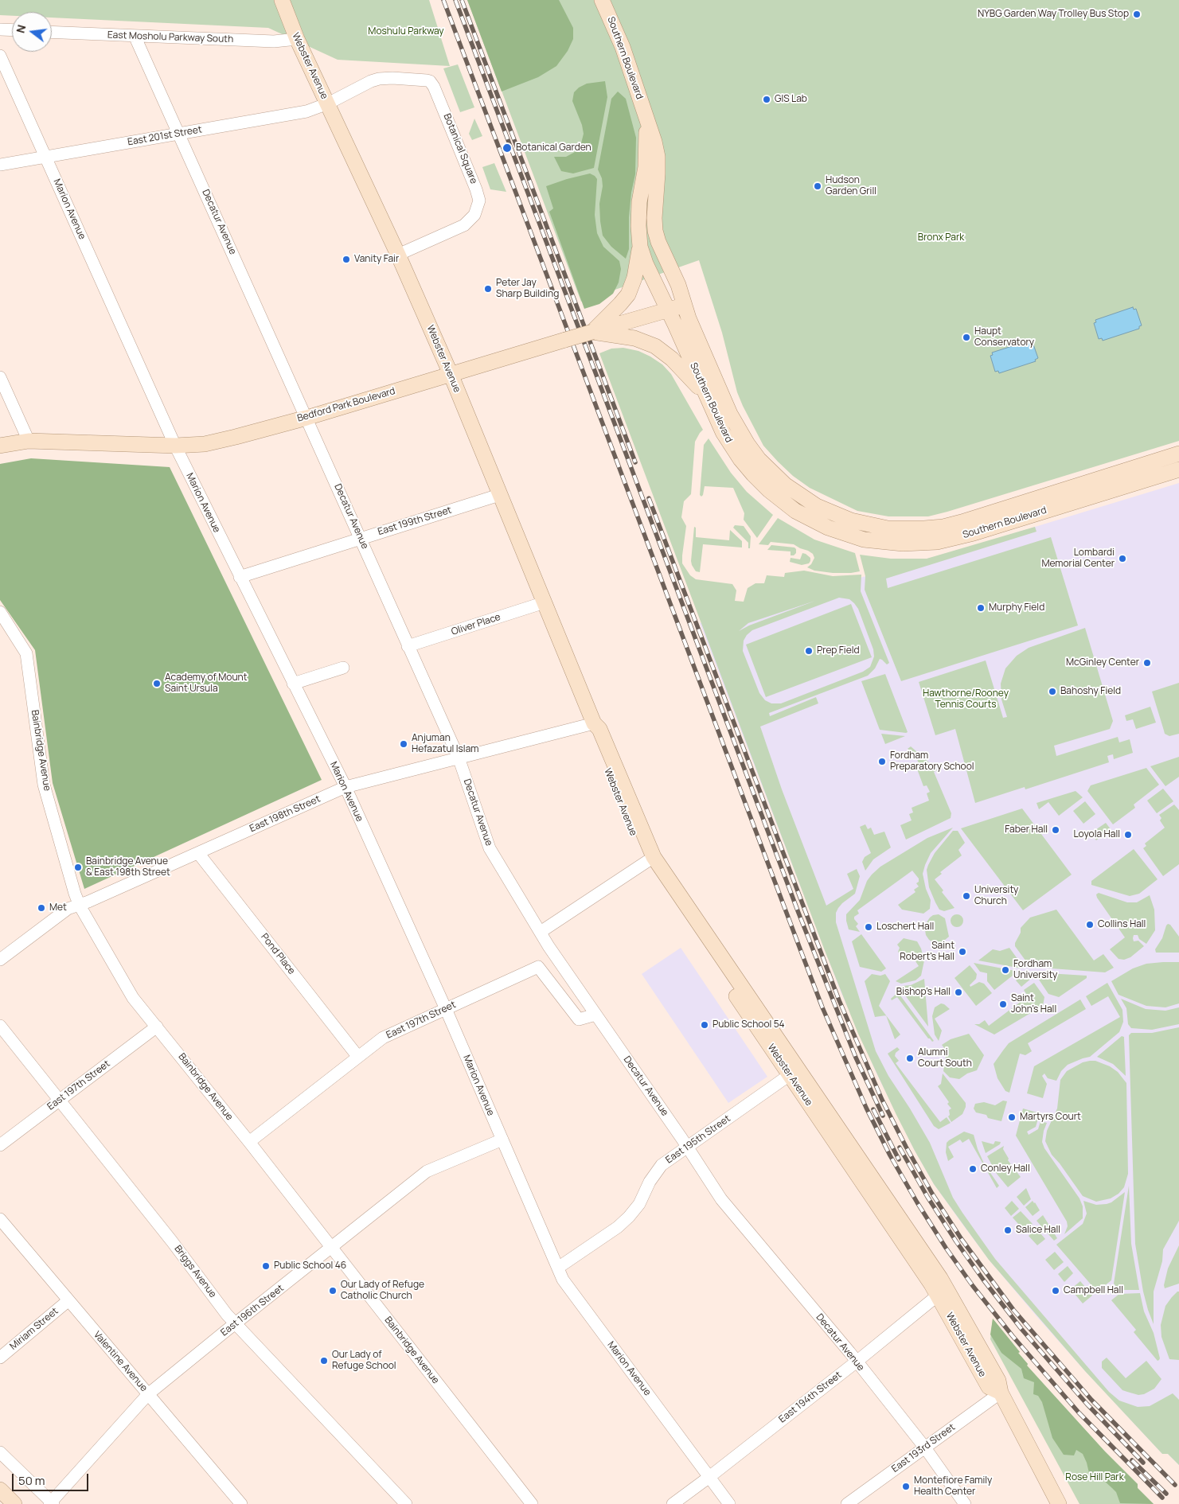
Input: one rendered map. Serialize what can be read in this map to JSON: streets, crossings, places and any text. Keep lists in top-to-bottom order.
{
  "streets": {
    "main road": ["Southern Boulevard", "Webster Avenue", "Bedford Park Boulevard"],
    "street": [
      "East Mosholu Parkway South",
      "East 201st Street",
      "Botanical Square",
      "Marion Avenue",
      "Decatur Avenue",
      "East 199th Street",
      "Oliver Place",
      "Bainbridge Avenue",
      "East 198th Street",
      "Pond Place",
      "East 197th Street",
      "East 195th Street",
      "Briggs Avenue",
      "East 196th Street",
      "Miriam Street",
      "Valentine Avenue",
      "East 194th Street",
      "East 193rd Street"
    ]
  },
  "crossings": [
    ["East Mosholu Parkway South", "Webster Avenue"],
    ["East Mosholu Parkway South", "Decatur Avenue"],
    ["Southern Boulevard", "Bedford Park Boulevard"],
    ["Webster Avenue", "East 201st Street"],
    ["Webster Avenue", "Botanical Square"],
    ["Webster Avenue", "Bedford Park Boulevard"],
    ["Webster Avenue", "East 199th Street"],
    ["Webster Avenue", "Oliver Place"],
    ["Webster Avenue", "East 198th Street"],
    ["Webster Avenue", "East 195th Street"],
    ["Webster Avenue", "East 194th Street"],
    ["Webster Avenue", "East 193rd Street"],
    ["East 201st Street", "Botanical Square"],
    ["East 201st Street", "Marion Avenue"],
    ["East 201st Street", "Decatur Avenue"],
    ["Marion Avenue", "Bedford Park Boulevard"],
    ["Marion Avenue", "East 199th Street"],
    ["Marion Avenue", "East 198th Street"],
    ["Marion Avenue", "East 197th Street"],
    ["Marion Avenue", "East 195th Street"],
    ["Marion Avenue", "East 196th Street"],
    ["Marion Avenue", "East 194th Street"],
    ["Decatur Avenue", "Bedford Park Boulevard"],
    ["Decatur Avenue", "East 199th Street"],
    ["Decatur Avenue", "Oliver Place"],
    ["Decatur Avenue", "East 198th Street"],
    ["Decatur Avenue", "East 197th Street"],
    ["Decatur Avenue", "East 195th Street"],
    ["Decatur Avenue", "East 194th Street"],
    ["Decatur Avenue", "East 193rd Street"],
    ["Bainbridge Avenue", "East 198th Street"],
    ["Bainbridge Avenue", "East 197th Street"],
    ["Bainbridge Avenue", "East 196th Street"],
    ["East 198th Street", "Pond Place"],
    ["Pond Place", "East 197th Street"],
    ["East 197th Street", "Briggs Avenue"],
    ["Briggs Avenue", "East 196th Street"],
    ["East 196th Street", "Valentine Avenue"],
    ["Miriam Street", "Valentine Avenue"]
  ],
  "parks": [
    "Moshulu Parkway",
    "Bronx Park",
    "Hawthorne/Rooney Tennis Courts",
    "Rose Hill Park"
  ],
  "places": [
    "NYBG Garden Way Trolley Bus Stop",
    "GIS Lab",
    "Botanical Garden",
    "Hudson Garden Grill",
    "Vanity Fair",
    "Peter Jay Sharp Building",
    "Haupt Conservatory",
    "Lombardi Memorial Center",
    "Murphy Field",
    "Prep Field",
    "McGinley Center",
    "Academy of Mount Saint Ursula",
    "Bahoshy Field",
    "Anjuman Hefazatul Islam",
    "Fordham Preparatory School",
    "Faber Hall",
    "Loyola Hall",
    "Bainbridge Avenue & East 198th Street",
    "University Church",
    "Met",
    "Collins Hall",
    "Loschert Hall",
    "Saint Robert's Hall",
    "Fordham University",
    "Bishop's Hall",
    "Saint John's Hall",
    "Public School 54",
    "Alumni Court South",
    "Martyrs Court",
    "Conley Hall",
    "Salice Hall",
    "Public School 46",
    "Our Lady of Refuge Catholic Church",
    "Campbell Hall",
    "Our Lady of Refuge School",
    "Montefiore Family Health Center"
  ],
  "scale_bar": "50 m",
  "north": "left"
}
